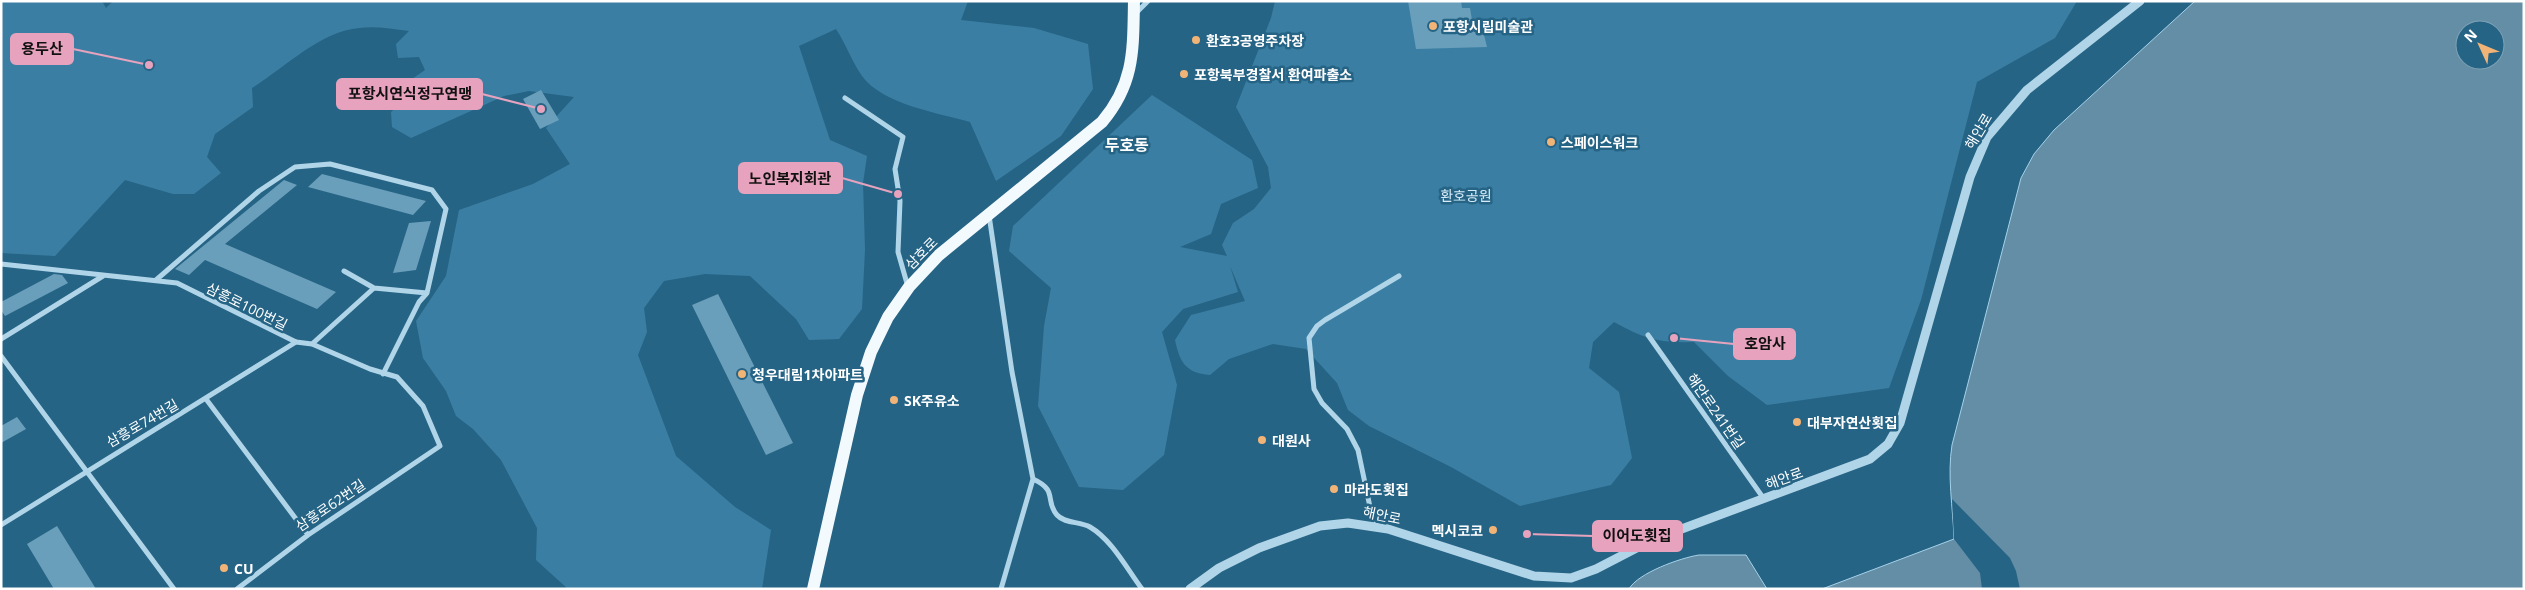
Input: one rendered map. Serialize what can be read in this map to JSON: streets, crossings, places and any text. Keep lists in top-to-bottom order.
{
  "streets": {
    "main road": ["삼호로"],
    "street": [
      "해안로",
      "삼흥로100번길",
      "해안로241번길",
      "삼흥로74번길",
      "삼흥로62번길"
    ]
  },
  "crossings": [
    ["해안로", "해안로241번길"],
    ["삼흥로100번길", "삼흥로74번길"],
    ["삼흥로100번길", "삼흥로62번길"]
  ],
  "districts": ["두호동"],
  "parks": ["환호공원"],
  "places": [
    "포항시립미술관",
    "환호3공영주차장",
    "용두산",
    "포항북부경찰서 환여파출소",
    "포항시연식정구연맹",
    "스페이스워크",
    "노인복지회관",
    "호암사",
    "청우대림1차아파트",
    "SK주유소",
    "대부자연산횟집",
    "대원사",
    "마라도횟집",
    "멕시코코",
    "이어도횟집",
    "CU"
  ],
  "north": "top left"
}
